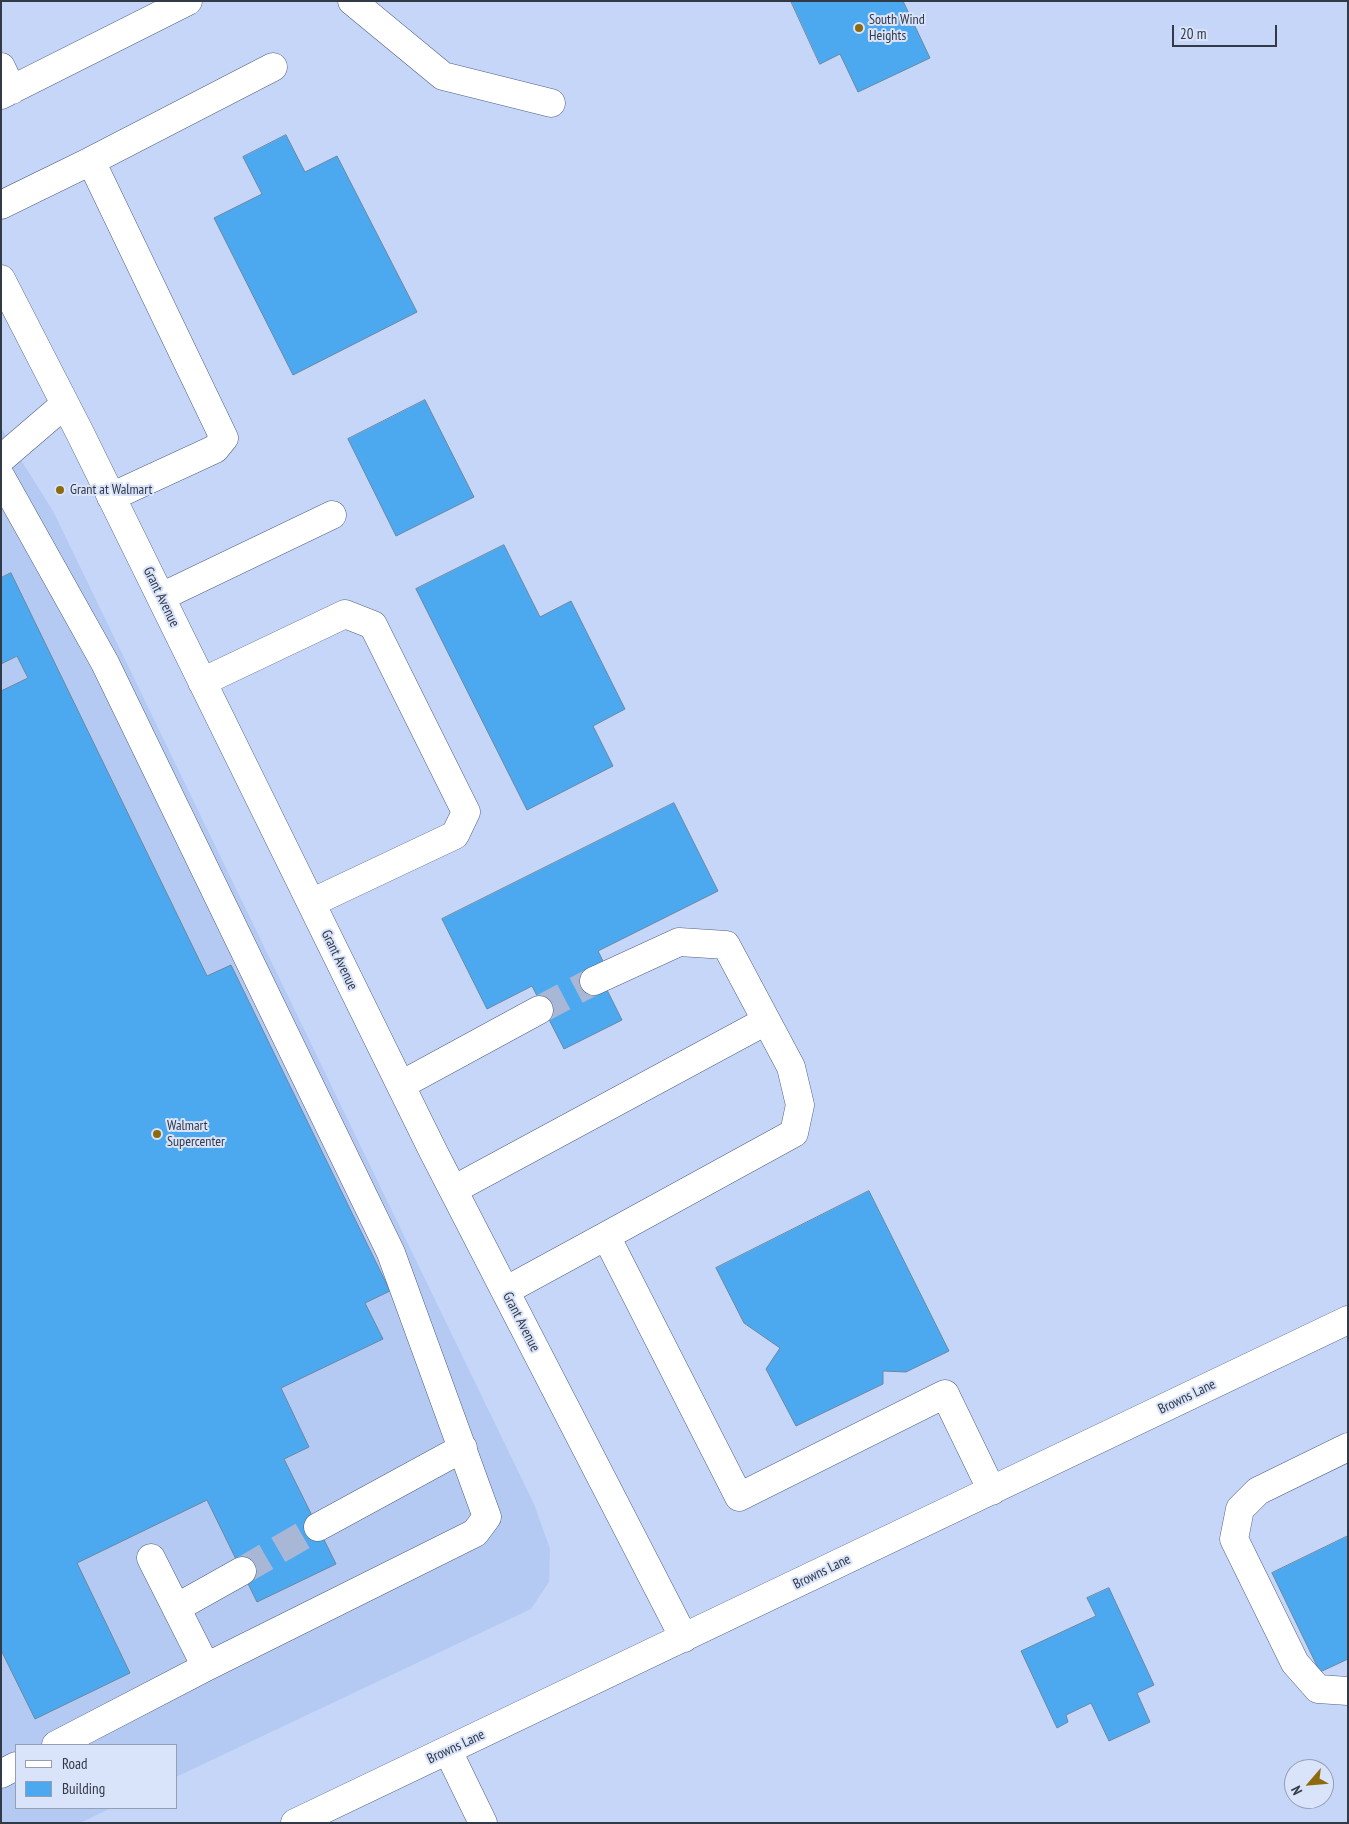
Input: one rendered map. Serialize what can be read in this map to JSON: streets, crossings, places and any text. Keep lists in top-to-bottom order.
{
  "streets": {
    "street": ["Grant Avenue", "Browns Lane"]
  },
  "crossings": [
    ["Grant Avenue", "Browns Lane"]
  ],
  "places": ["South Wind Heights", "Grant at Walmart", "Walmart Supercenter"],
  "legend": ["Road", "Building"],
  "scale_bar": "20 m",
  "north": "bottom left"
}
